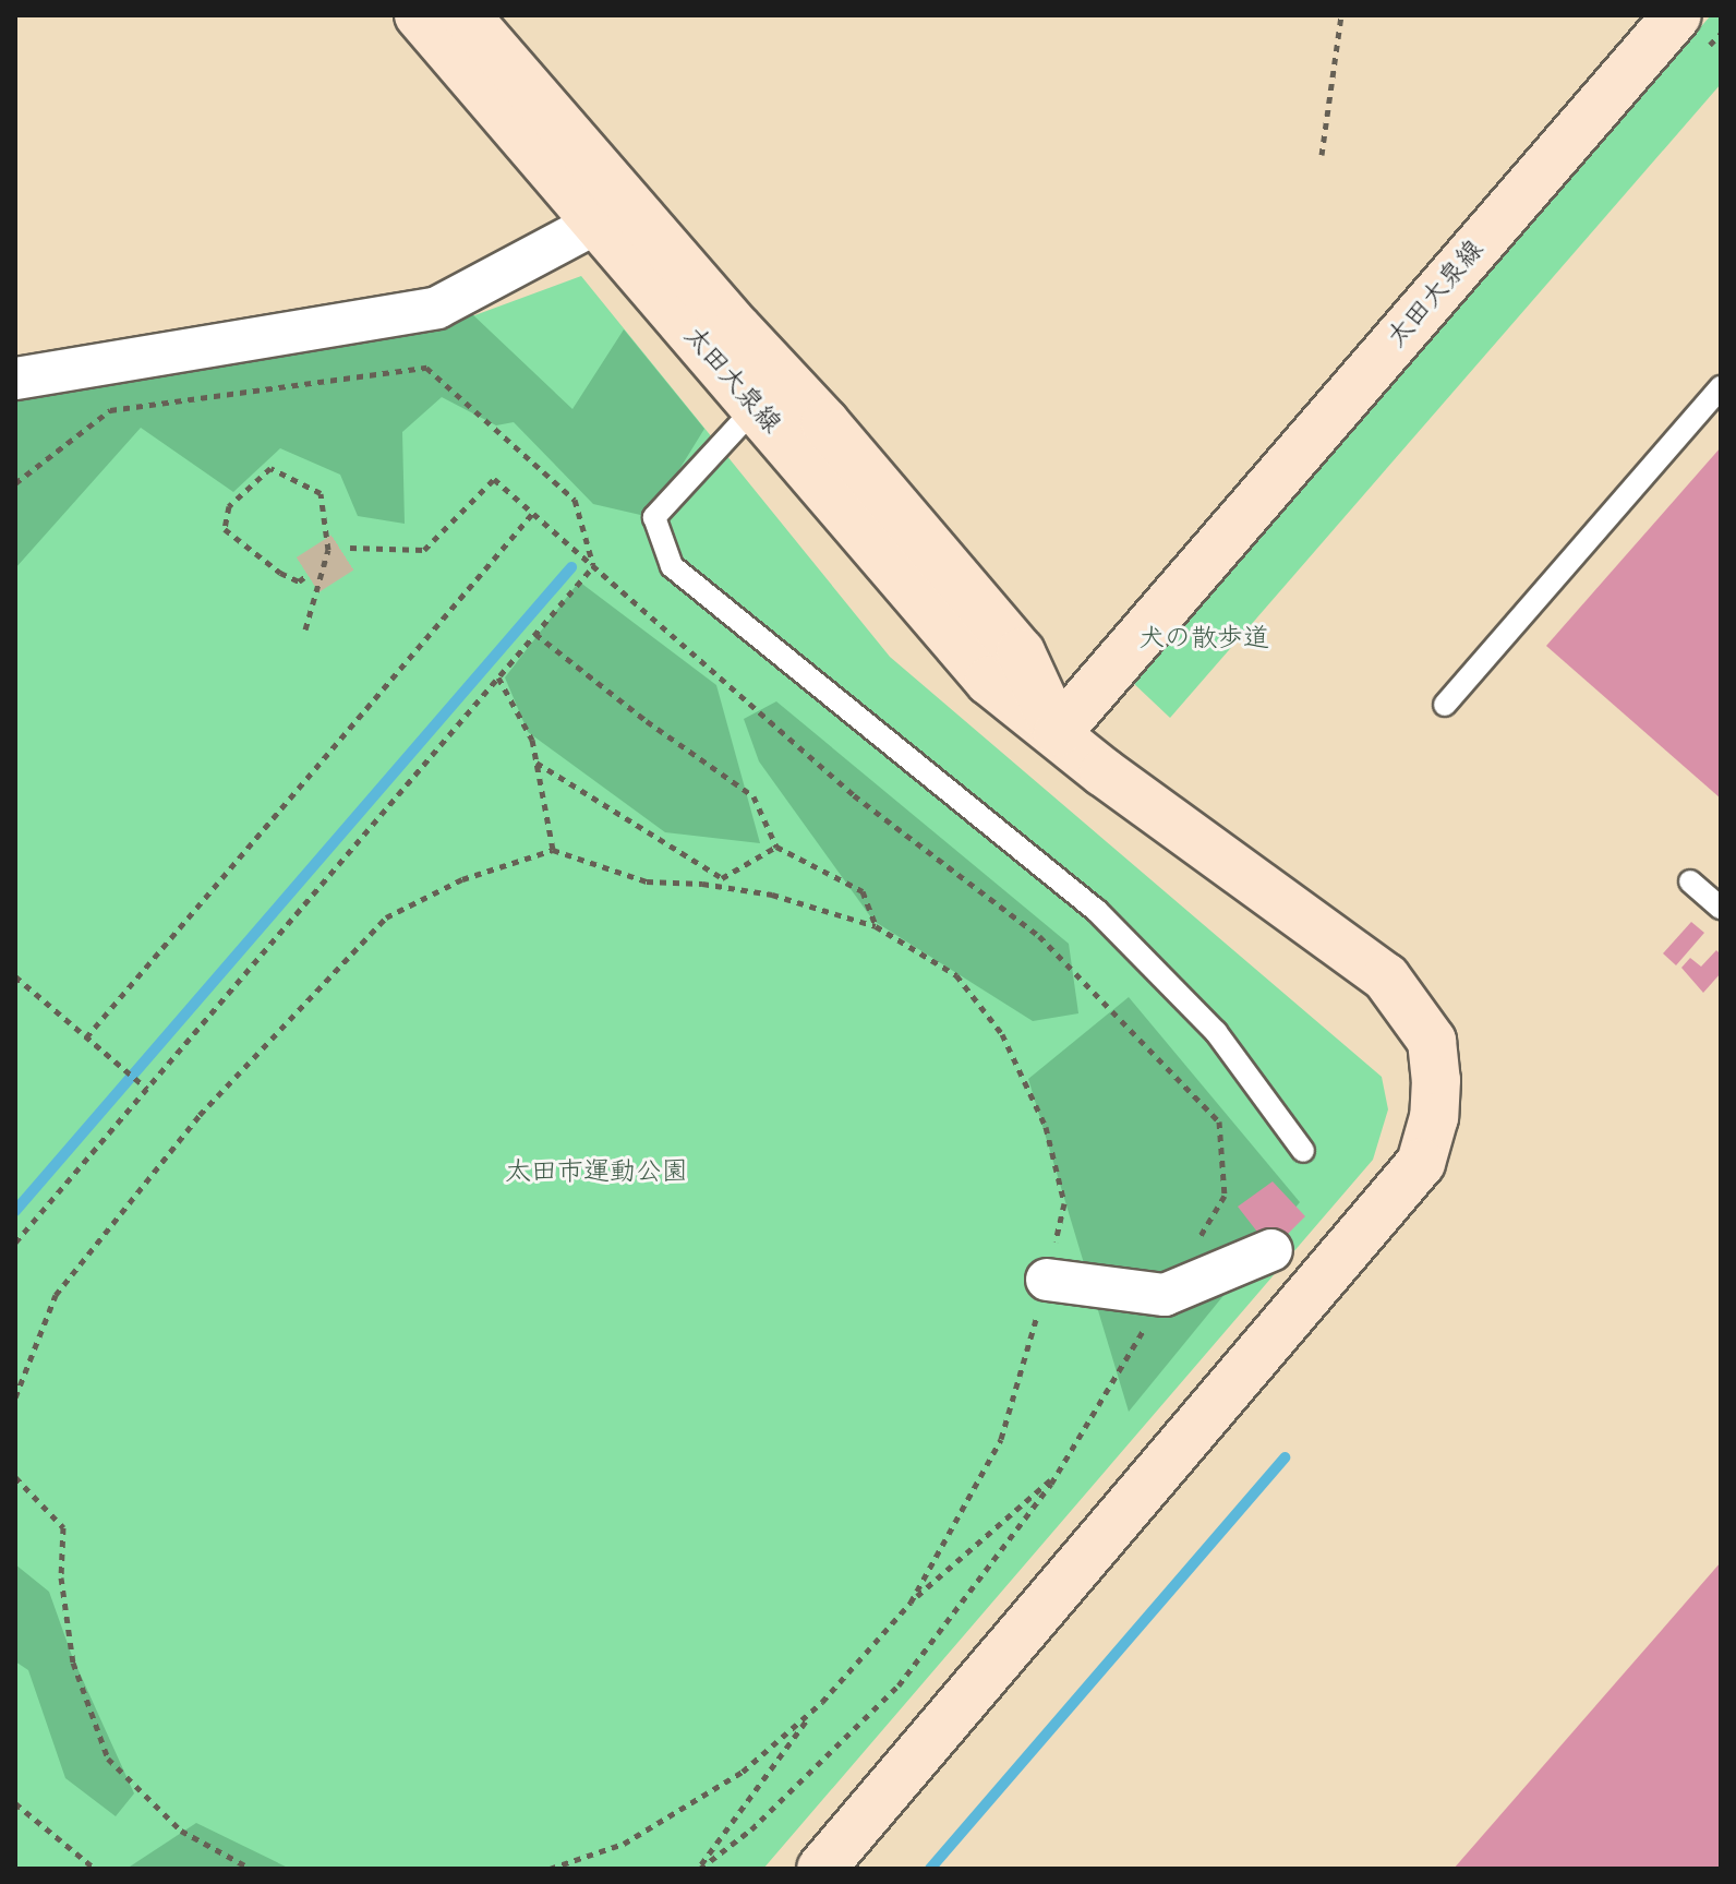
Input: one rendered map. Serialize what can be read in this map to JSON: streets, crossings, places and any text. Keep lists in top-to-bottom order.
{
  "streets": {
    "main road": ["太田大泉線"]
  },
  "parks": ["犬の散歩道", "太田市運動公園"]
}
